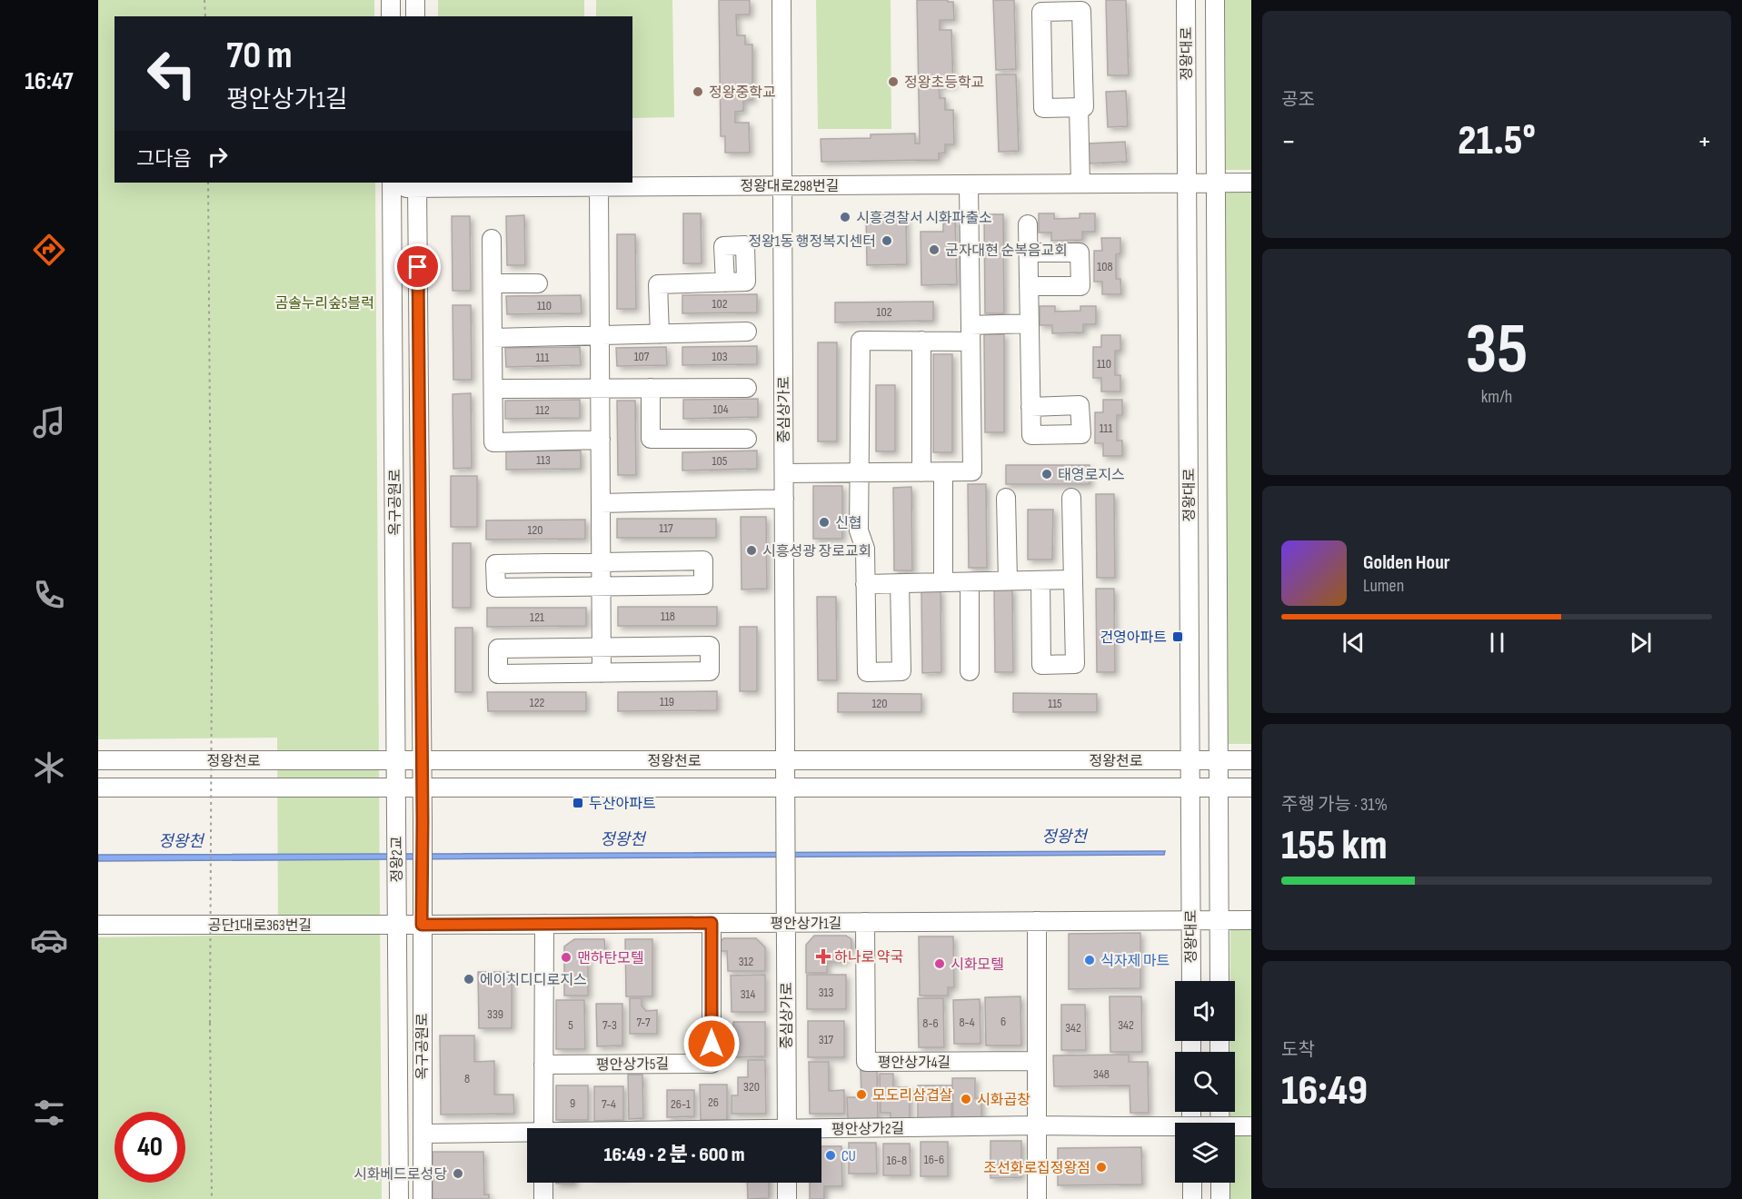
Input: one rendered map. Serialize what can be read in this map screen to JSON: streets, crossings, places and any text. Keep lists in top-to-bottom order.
{
  "streets": {
    "street": [
      "정왕대로",
      "정왕대로298번길",
      "중심상가로",
      "옥구공원로",
      "정왕천로",
      "정왕2교",
      "평안상가1길",
      "공단1대로363번길",
      "평안상가4길",
      "평안상가5길",
      "평안상가2길"
    ]
  },
  "crossings": [
    ["정왕대로", "정왕대로298번길"],
    ["정왕대로", "정왕천로"],
    ["정왕대로", "평안상가1길"],
    ["정왕대로298번길", "중심상가로"],
    ["정왕대로298번길", "옥구공원로"],
    ["중심상가로", "정왕천로"],
    ["중심상가로", "평안상가1길"],
    ["옥구공원로", "정왕천로"],
    ["옥구공원로", "정왕2교"],
    ["옥구공원로", "평안상가1길"],
    ["옥구공원로", "공단1대로363번길"],
    ["옥구공원로", "평안상가2길"],
    ["평안상가1길", "공단1대로363번길"],
    ["평안상가1길", "평안상가4길"],
    ["평안상가1길", "평안상가5길"]
  ],
  "water": ["정왕천"],
  "parks": ["곰솔누리숲5블럭"],
  "places": {
    "other": [
      "정왕초등학교",
      "정왕중학교",
      "시흥경찰서 시화파출소",
      "정왕1동 행정복지센터",
      "군자대현 순복음교회",
      "태영로지스",
      "신협",
      "시흥성광 장로교회",
      "맨하탄모텔",
      "식자제 마트",
      "시화모텔",
      "에이치디디로지스",
      "모도리삼겹살",
      "시화곱창",
      "CU",
      "조선화로집정왕점",
      "시화베드로성당"
    ],
    "transit": ["건영아파트", "두산아파트"],
    "health": ["하나로 약국"]
  },
  "house_numbers": [
    "108",
    "102",
    "110",
    "102",
    "107",
    "103",
    "111",
    "110",
    "104",
    "112",
    "111",
    "113",
    "105",
    "117",
    "120",
    "118",
    "121",
    "119",
    "122",
    "120",
    "115",
    "312",
    "313",
    "314",
    "339",
    "6",
    "7-7",
    "8-4",
    "8-6",
    "5",
    "7-3",
    "342",
    "342",
    "317",
    "348",
    "8",
    "320",
    "26",
    "9",
    "7-4",
    "26-1",
    "16-6",
    "16-8"
  ],
  "page": {
    "tabs": "16:47",
    "tile": [
      "공조",
      ["35", "km/h"],
      ["주행 가능 · 31%", "155 km"],
      ["도착", "16:49"]
    ],
    "turn": ["70 m", "평안상가1길"],
    "heat": ["−", "21.5°", "+"],
    "then": "그다음",
    "song": ["Golden Hour", "Lumen"],
    "limit": "40",
    "trip": "16:49 · 2 분 · 600 m"
  }
}
